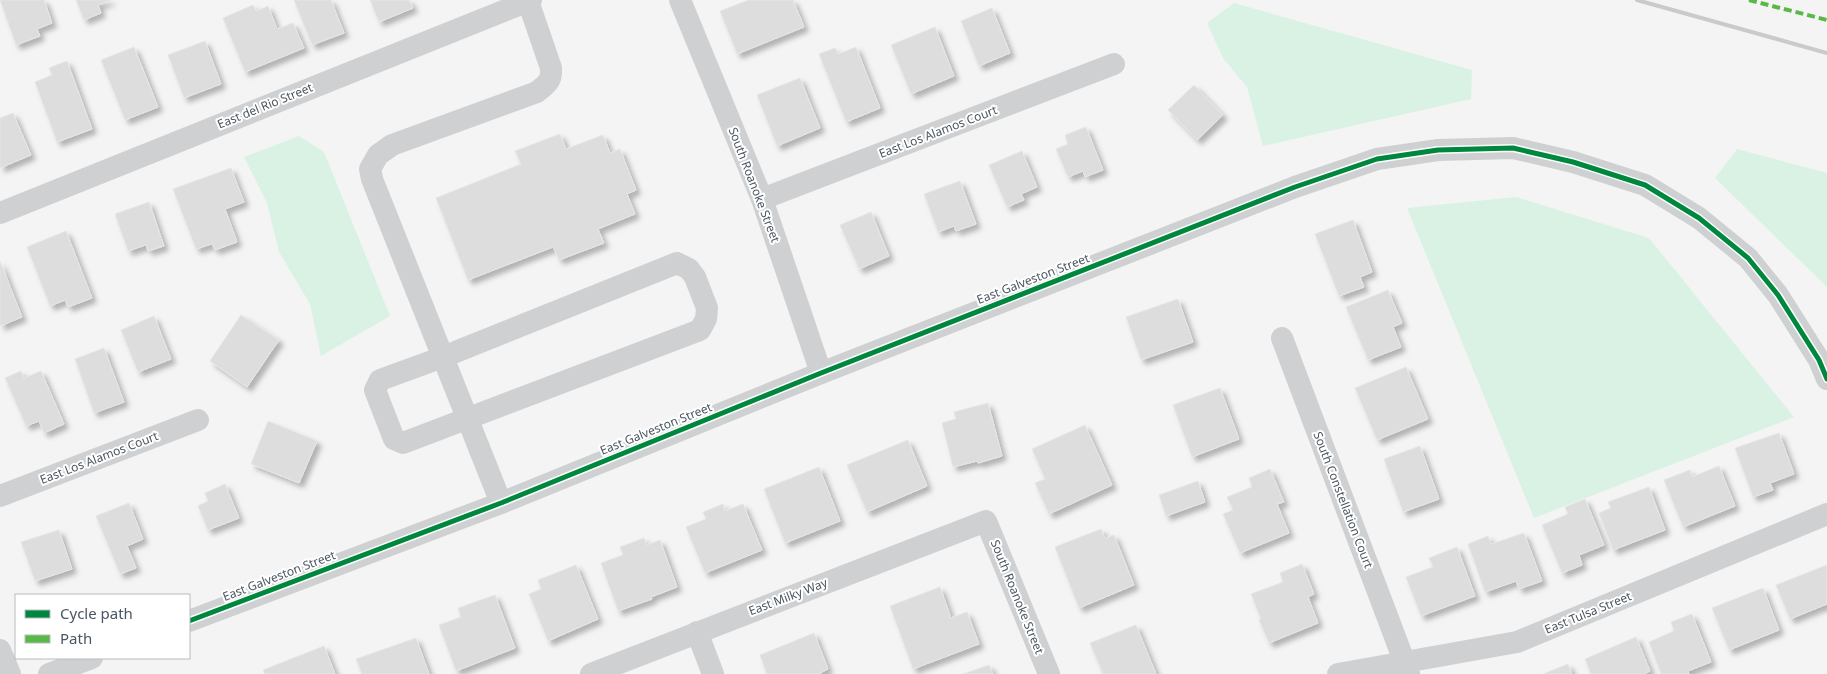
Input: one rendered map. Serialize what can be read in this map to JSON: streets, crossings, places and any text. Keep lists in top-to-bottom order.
{
  "streets": {
    "street": [
      "East del Rio Street",
      "East Los Alamos Court",
      "South Roanoke Street",
      "East Galveston Street",
      "South Constellation Court",
      "East Milky Way",
      "East Tulsa Street"
    ]
  },
  "crossings": [
    ["East Los Alamos Court", "South Roanoke Street"],
    ["South Roanoke Street", "East Galveston Street"],
    ["South Roanoke Street", "East Milky Way"],
    ["South Constellation Court", "East Tulsa Street"]
  ],
  "legend": ["Cycle path", "Path"]
}
